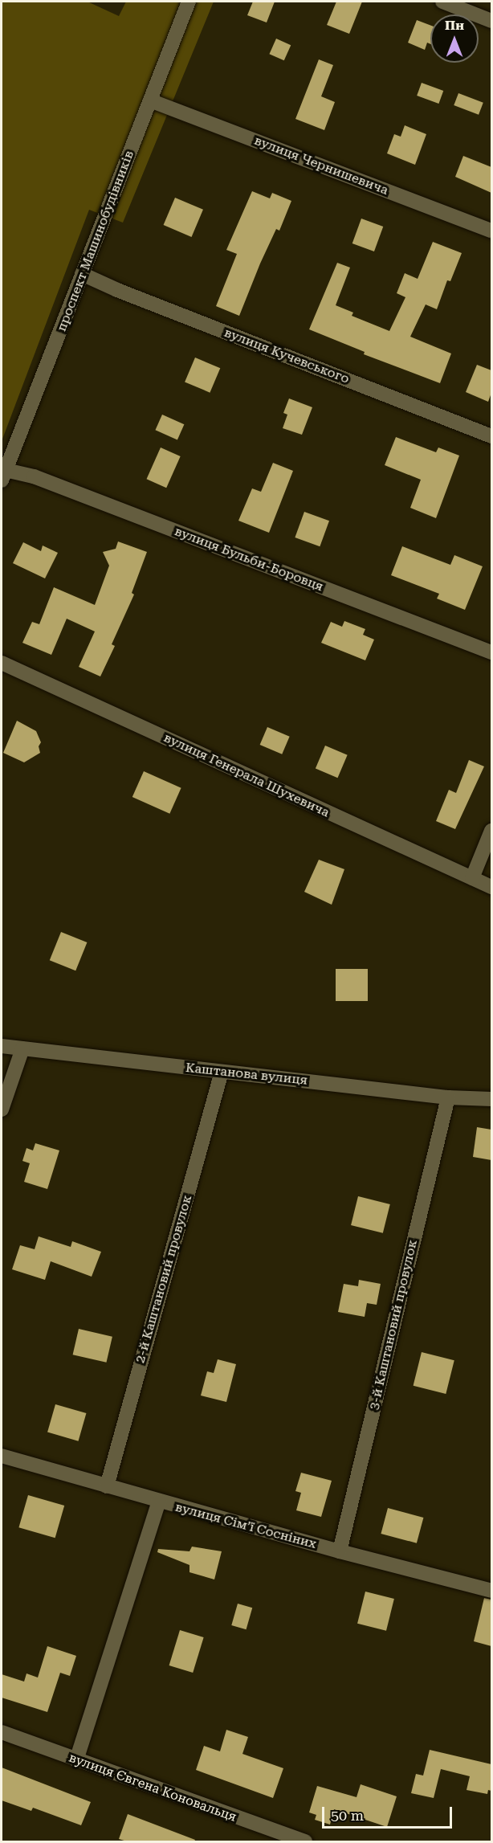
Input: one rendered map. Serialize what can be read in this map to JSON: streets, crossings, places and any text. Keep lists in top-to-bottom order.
{
  "streets": {
    "street": [
      "вулиця Чернишевича",
      "проспект Машинобудівників",
      "вулиця Кучевського",
      "вулиця Бульби-Боровця",
      "вулиця Генерала Шухевича",
      "Каштанова вулиця",
      "2-й Каштановий провулок",
      "3-й Каштановий провулок",
      "вулиця Сім’ї Сосніних",
      "вулиця Євгена Коновальця"
    ]
  },
  "crossings": [
    ["вулиця Чернишевича", "проспект Машинобудівників"],
    ["проспект Машинобудівників", "вулиця Кучевського"],
    ["проспект Машинобудівників", "вулиця Бульби-Боровця"],
    ["Каштанова вулиця", "2-й Каштановий провулок"],
    ["Каштанова вулиця", "3-й Каштановий провулок"],
    ["2-й Каштановий провулок", "вулиця Сім’ї Сосніних"],
    ["3-й Каштановий провулок", "вулиця Сім’ї Сосніних"]
  ],
  "scale_bar": "50 m",
  "north": "top"
}
